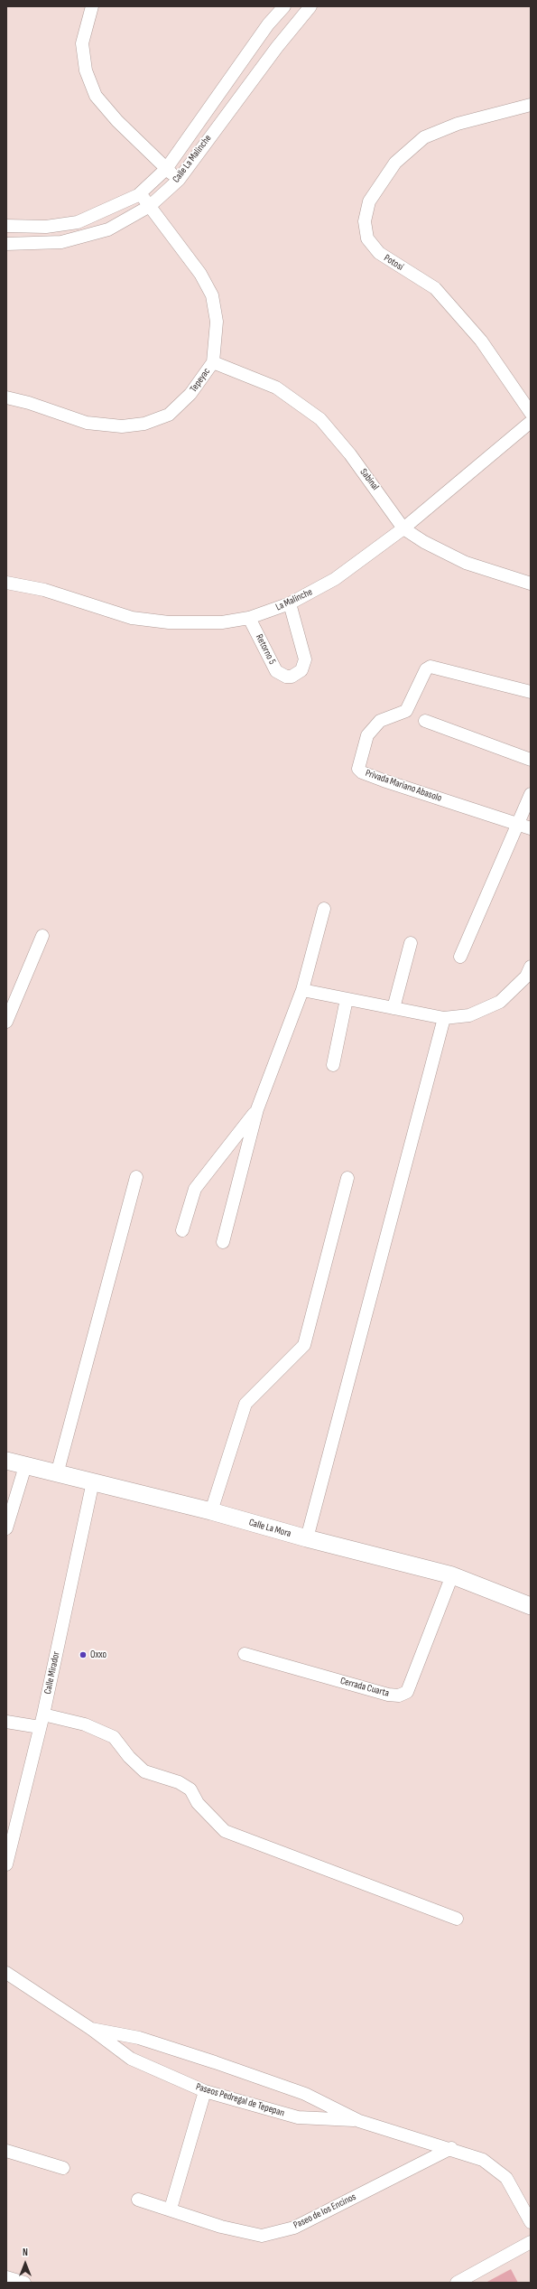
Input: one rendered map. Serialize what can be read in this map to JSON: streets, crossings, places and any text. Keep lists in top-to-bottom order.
{
  "streets": {
    "street": [
      "Calle La Malinche",
      "Potosí",
      "Tepeyac",
      "Sabinal",
      "La Malinche",
      "Retorno 5",
      "Privada Mariano Abasolo",
      "Calle La Mora",
      "Calle Mirador",
      "Cerrada Cuarta",
      "Paseos Pedregal de Tepepan",
      "Paseo de los Encinos"
    ]
  },
  "crossings": [
    ["Calle La Malinche", "Tepeyac"],
    ["Tepeyac", "Sabinal"],
    ["Sabinal", "La Malinche"],
    ["La Malinche", "Retorno 5"],
    ["Calle La Mora", "Calle Mirador"],
    ["Calle La Mora", "Cerrada Cuarta"],
    ["Paseos Pedregal de Tepepan", "Paseo de los Encinos"]
  ],
  "places": ["Oxxo"],
  "north": "top"
}
